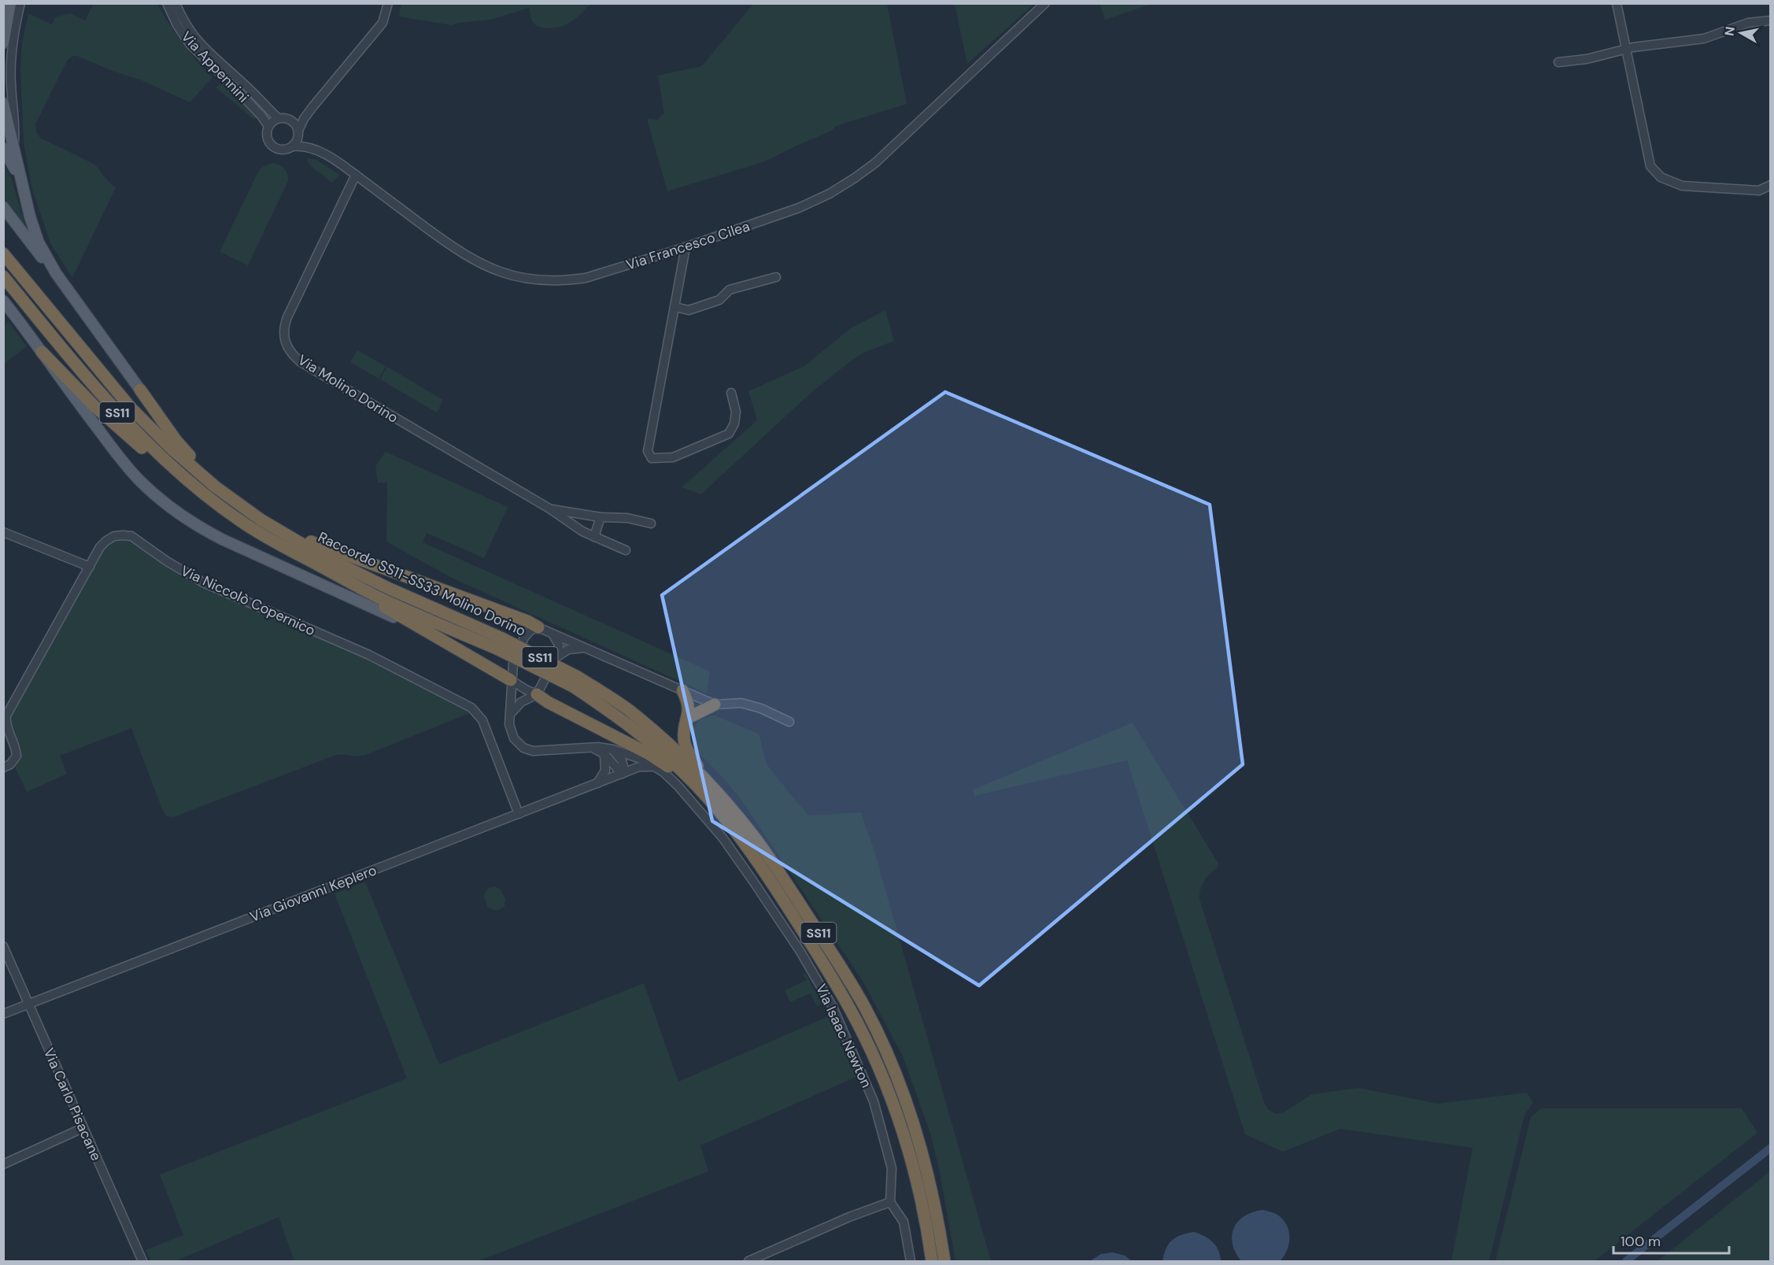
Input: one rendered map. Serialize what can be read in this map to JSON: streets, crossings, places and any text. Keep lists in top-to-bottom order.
{
  "streets": {
    "highway": ["SS11", "Raccordo SS11-SS33 Molino Dorino"],
    "street": [
      "Via Appennini",
      "Via Francesco Cilea",
      "Via Molino Dorino",
      "Via Niccolò Copernico",
      "Via Giovanni Keplero",
      "Via Isaac Newton",
      "Via Carlo Pisacane"
    ]
  },
  "crossings": [
    ["Via Appennini", "Via Francesco Cilea"],
    ["Via Francesco Cilea", "Via Molino Dorino"],
    ["SS11", "Raccordo SS11-SS33 Molino Dorino"],
    ["Via Niccolò Copernico", "Via Giovanni Keplero"],
    ["Via Giovanni Keplero", "Via Isaac Newton"],
    ["Via Giovanni Keplero", "Via Carlo Pisacane"]
  ],
  "scale_bar": "100 m",
  "north": "left"
}
